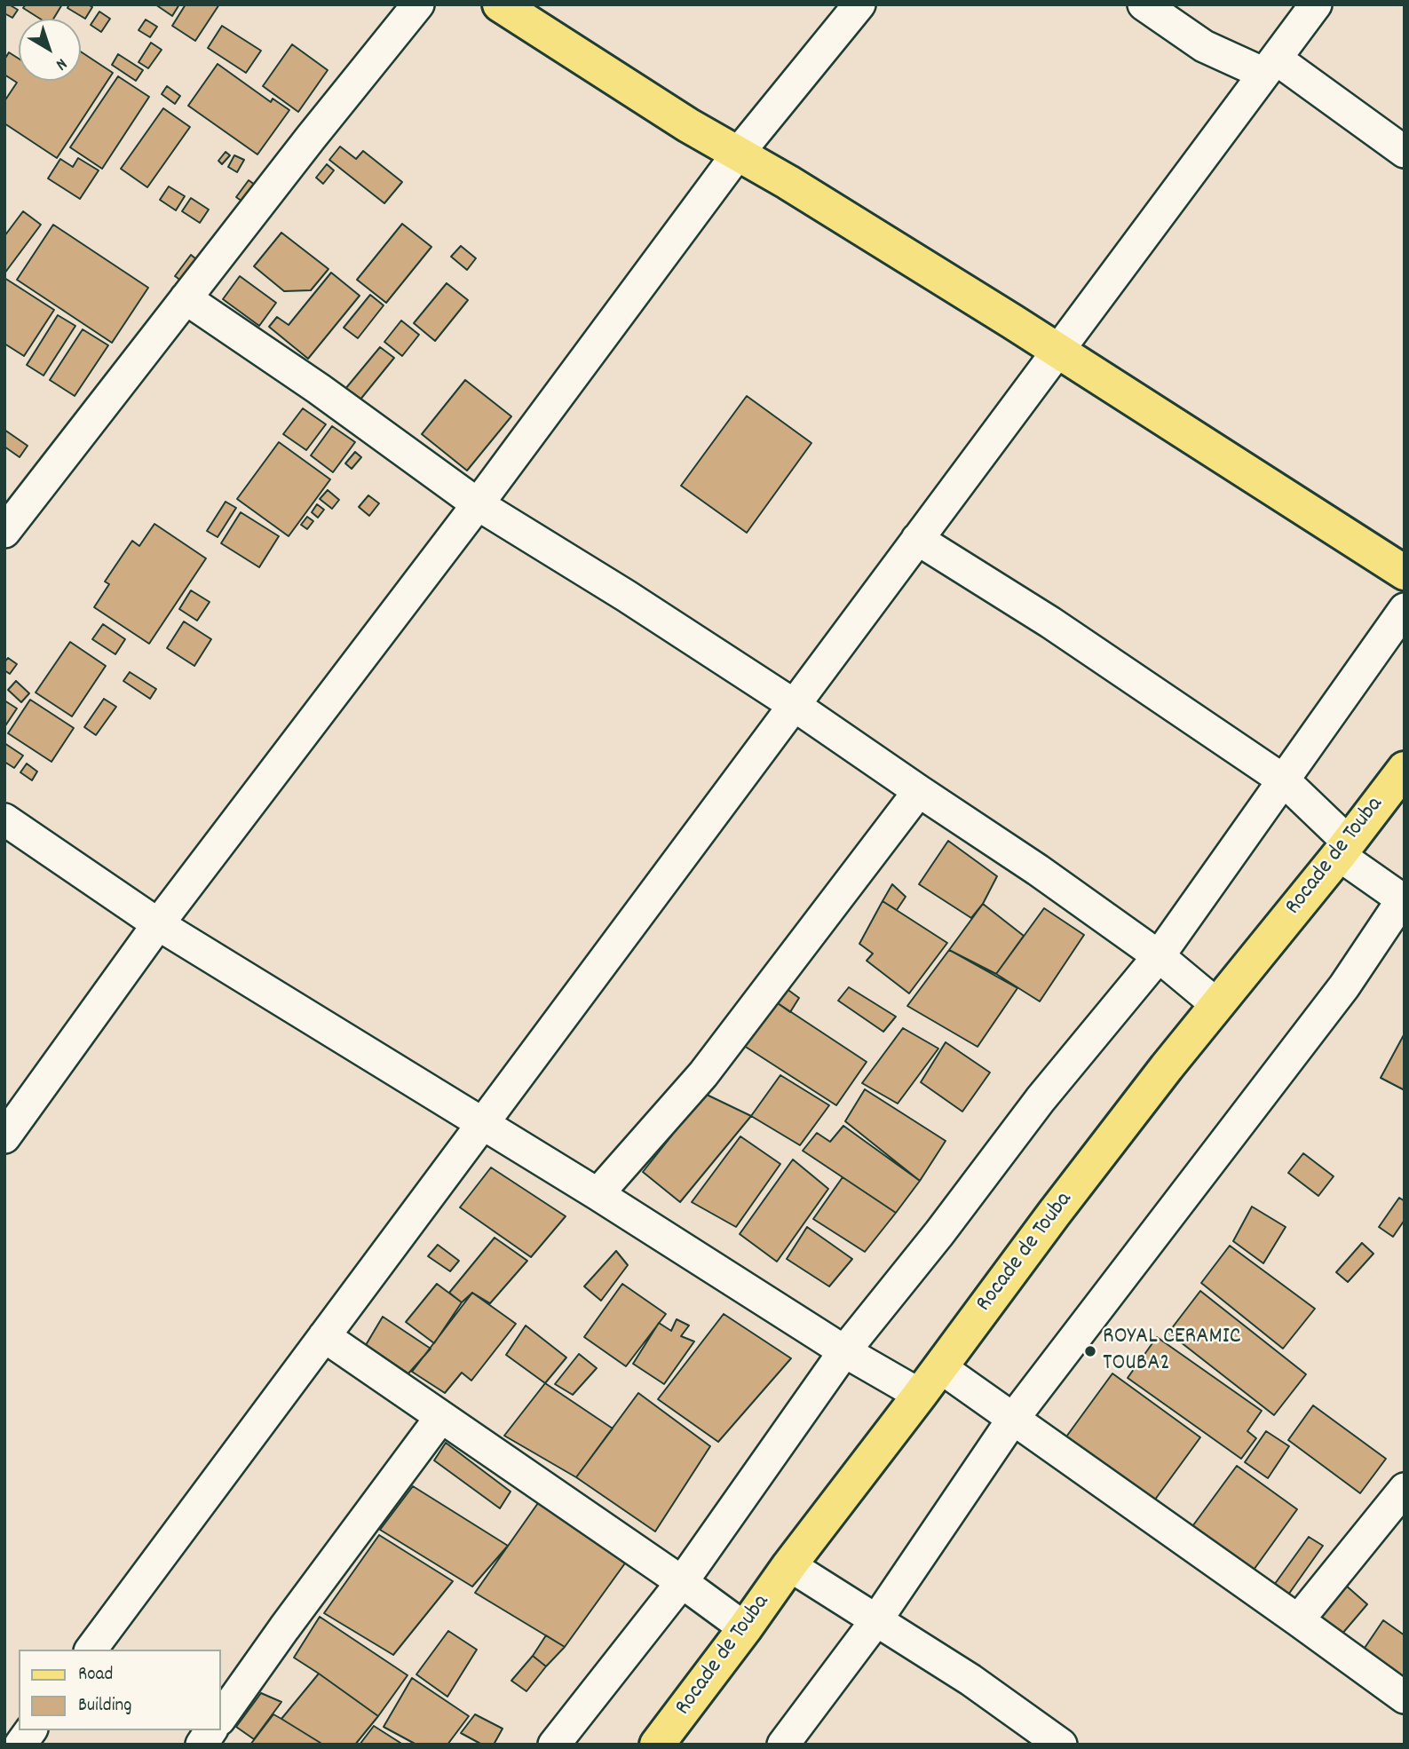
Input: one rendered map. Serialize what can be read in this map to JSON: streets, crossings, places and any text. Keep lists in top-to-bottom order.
{
  "streets": {
    "main road": ["Rocade de Touba"]
  },
  "places": ["ROYAL CERAMIC TOUBA2"],
  "legend": ["Road", "Building"],
  "north": "bottom right"
}
